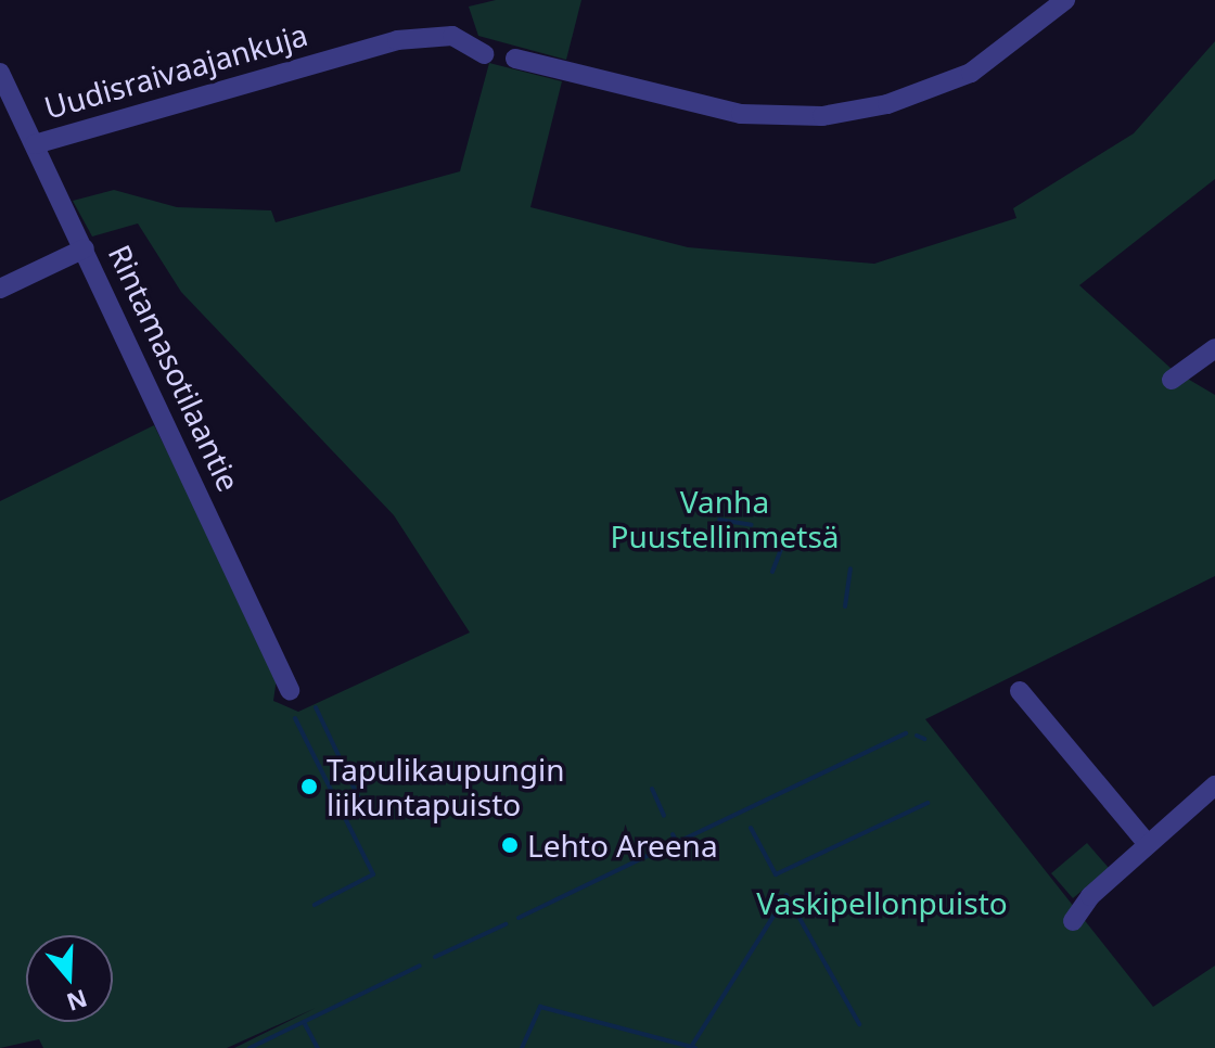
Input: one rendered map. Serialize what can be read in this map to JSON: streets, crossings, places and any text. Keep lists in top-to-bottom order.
{
  "streets": {
    "street": ["Uudisraivaajankuja", "Rintamasotilaantie"]
  },
  "crossings": [
    ["Uudisraivaajankuja", "Rintamasotilaantie"]
  ],
  "parks": ["Vanha Puustellinmetsä", "Vaskipellonpuisto"],
  "places": ["Tapulikaupungin liikuntapuisto", "Lehto Areena"],
  "north": "bottom"
}
